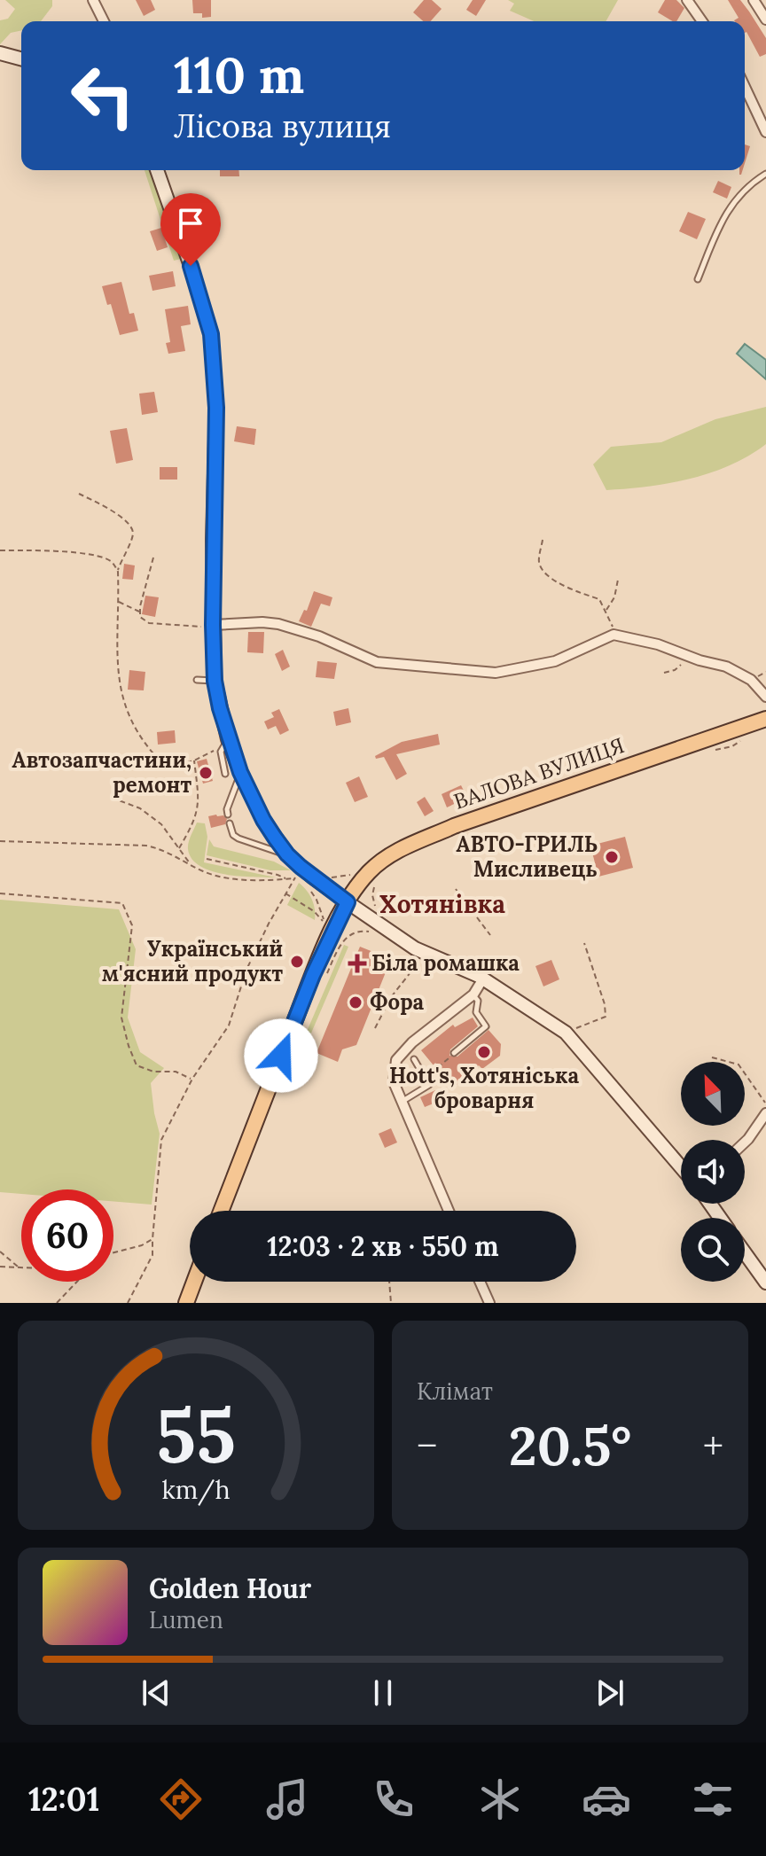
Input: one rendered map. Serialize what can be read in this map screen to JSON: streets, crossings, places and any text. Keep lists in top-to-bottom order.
{
  "streets": {
    "main road": ["ВАЛОВА ВУЛИЦЯ"]
  },
  "districts": ["Хотянівка"],
  "places": {
    "other": [
      "Автозапчастини, ремонт",
      "АВТО-ГРИЛЬ Мисливець",
      "Український м'ясний продукт",
      "Фора",
      "Hott's, Хотяніська броварня"
    ],
    "health": ["Біла ромашка"]
  },
  "north": "top left",
  "page": {
    "turn": ["110 m", "Лісова вулиця"],
    "limit": "60",
    "trip": "12:03 · 2 хв · 550 m",
    "tile": "Клімат",
    "heat": ["−", "20.5°", "+"],
    "song": ["Golden Hour", "Lumen"],
    "tabs": "12:01",
    "gauge": ["55", "km/h"]
  }
}
